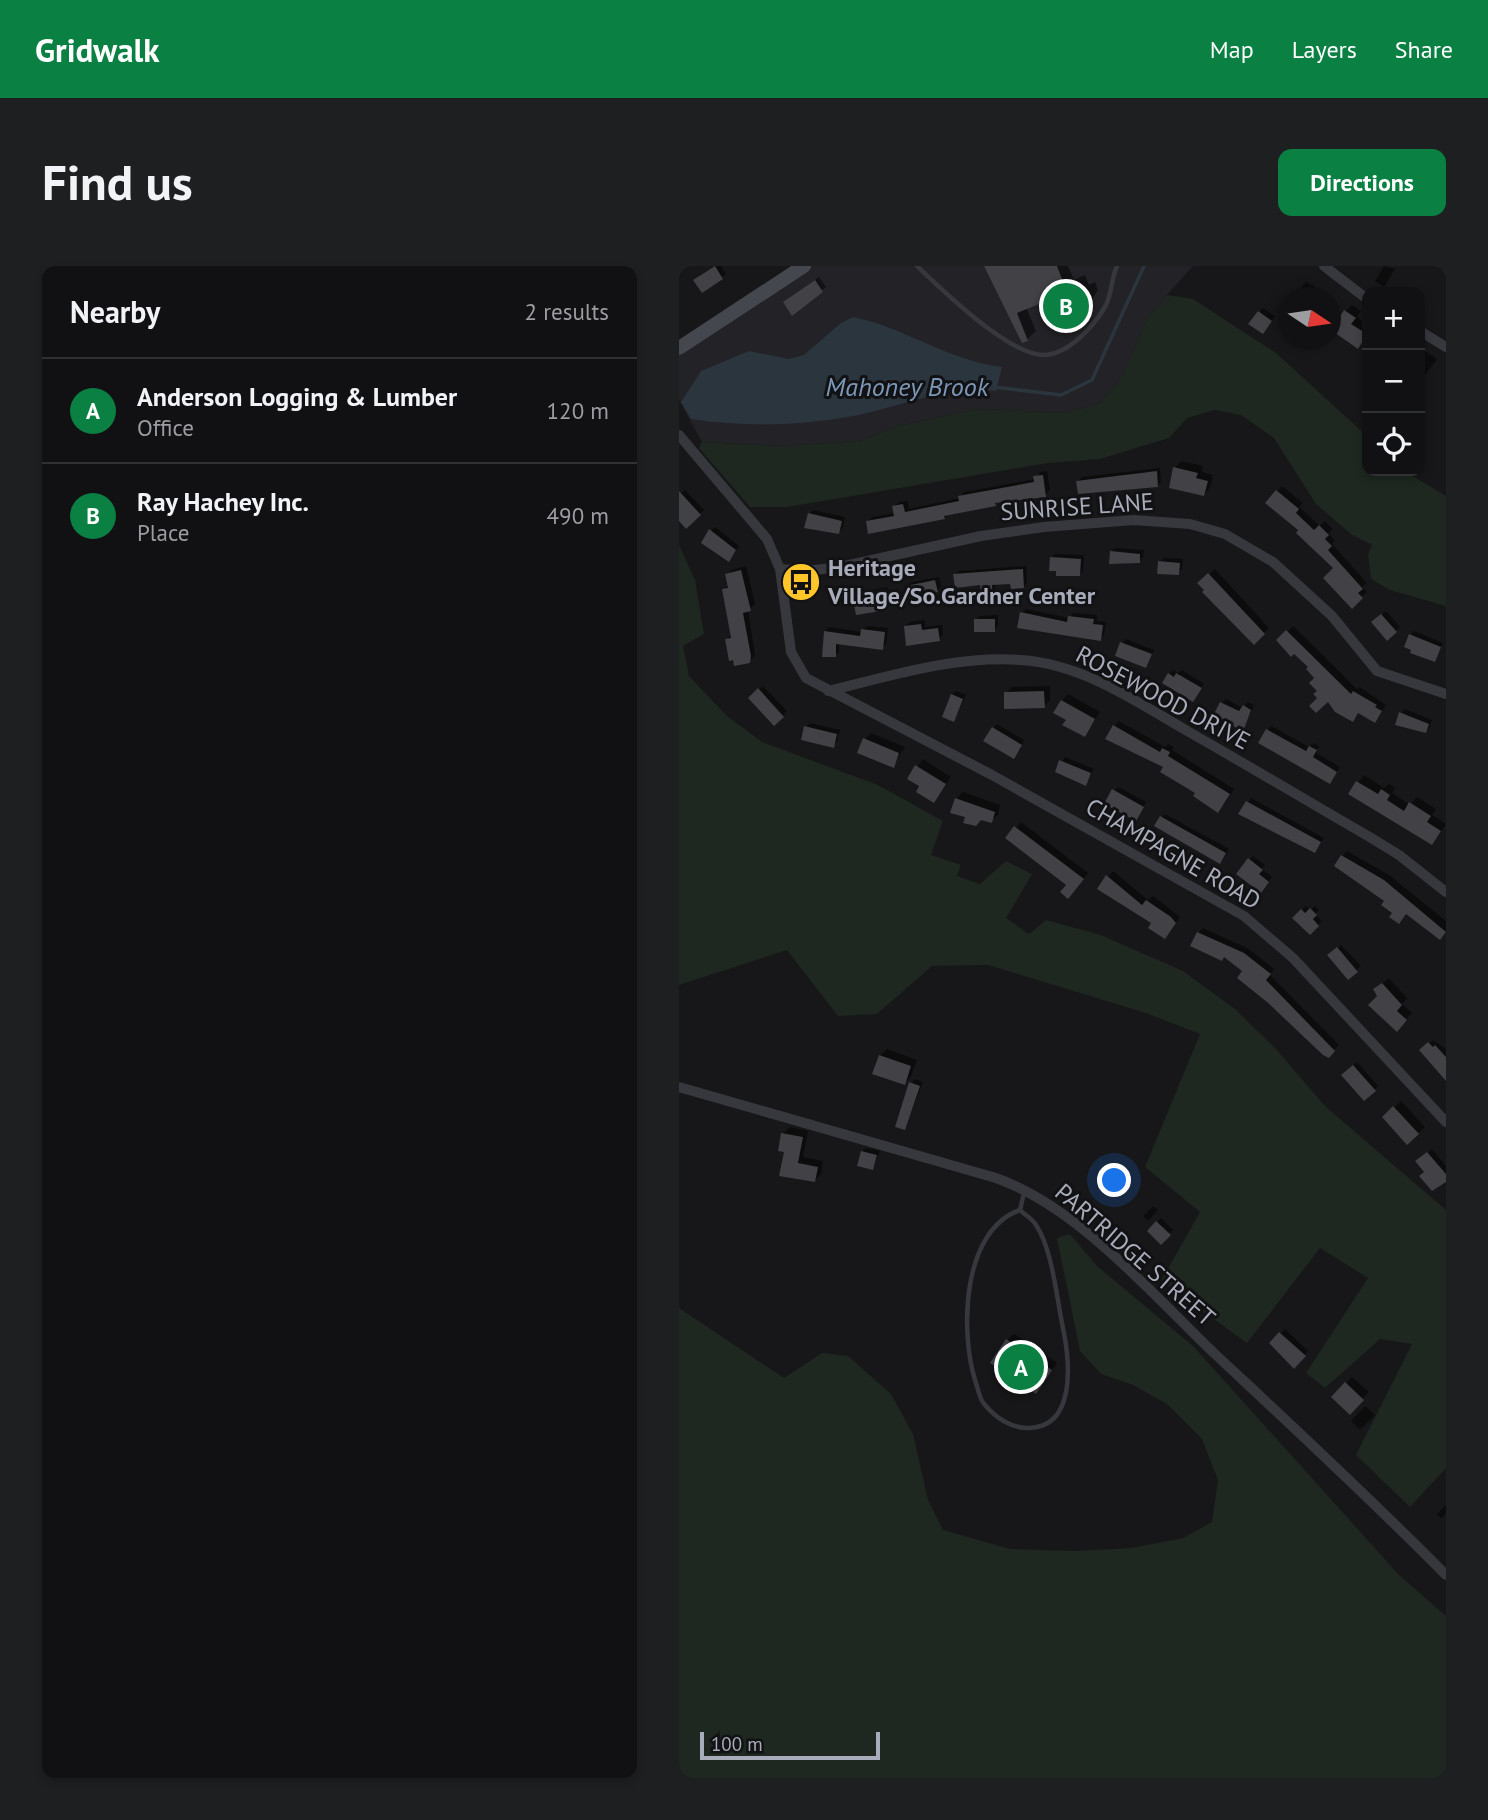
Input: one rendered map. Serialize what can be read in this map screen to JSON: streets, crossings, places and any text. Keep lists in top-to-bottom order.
{
  "streets": {
    "street": [
      "SUNRISE LANE",
      "ROSEWOOD DRIVE",
      "CHAMPAGNE ROAD",
      "PARTRIDGE STREET"
    ]
  },
  "crossings": [
    ["SUNRISE LANE", "CHAMPAGNE ROAD"],
    ["ROSEWOOD DRIVE", "CHAMPAGNE ROAD"]
  ],
  "water": ["Mahoney Brook"],
  "places": {
    "bus stop": ["Heritage Village/So.Gardner Center"]
  },
  "scale_bar": "100 m",
  "north": "right",
  "page": {
    "header": "Gridwalk",
    "nav": ["Map", "Layers", "Share"],
    "buttons": "Directions",
    "title": "Find us",
    "heading": ["Nearby", "2 results"],
    "pins": ["B", "A"],
    "map_buttons": ["+", "−"],
    "list": [
      {
        "mark": "A",
        "name": "Anderson Logging & Lumber",
        "note": "Office",
        "value": "120 m"
      },
      {
        "mark": "B",
        "name": "Ray Hachey Inc.",
        "note": "Place",
        "value": "490 m"
      }
    ],
    "scale": "100 m"
  }
}
